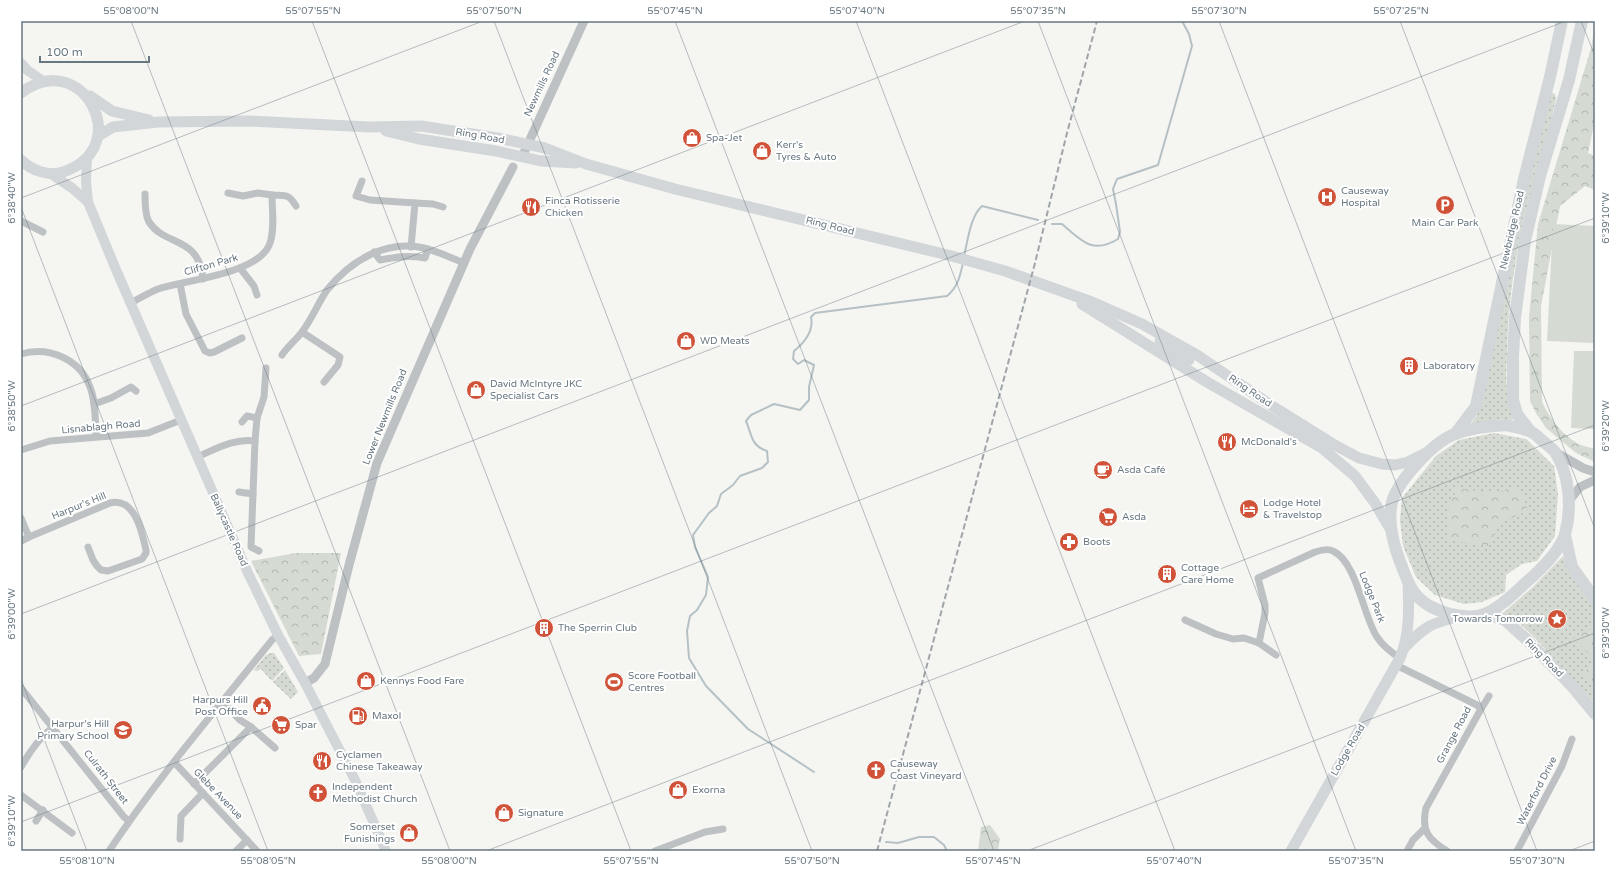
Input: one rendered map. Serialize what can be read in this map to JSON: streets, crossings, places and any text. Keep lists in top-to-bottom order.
{
  "streets": {
    "highway": ["Ring Road", "Newbridge Road"],
    "main road": ["Ballycastle Road", "Lodge Road"],
    "street": [
      "Newmills Road",
      "Clifton Park",
      "Lower Newmills Road",
      "Lisnablagh Road",
      "Harpur's Hill",
      "Lodge Park",
      "Grange Road",
      "Culrath Street",
      "Waterford Drive",
      "Glebe Avenue"
    ]
  },
  "crossings": [
    ["Newmills Road", "Ring Road"],
    ["Clifton Park", "Ballycastle Road"],
    ["Lower Newmills Road", "Ballycastle Road"],
    ["Lisnablagh Road", "Ballycastle Road"],
    ["Lodge Park", "Grange Road"],
    ["Lodge Park", "Lodge Road"],
    ["Grange Road", "Lodge Road"]
  ],
  "places": {
    "shop": [
      "Spa-Jet",
      "Kerr's Tyres & Auto",
      "WD Meats",
      "David McIntyre JKC Specialist Cars",
      "Kennys Food Fare",
      "Exorna",
      "Signature",
      "Somerset Funishings"
    ],
    "hospital": ["Causeway Hospital"],
    "parking": ["Main Car Park"],
    "restaurant": ["Finca Rotisserie Chicken", "McDonald's", "Cyclamen Chinese Takeaway"],
    "building": ["Laboratory", "Cottage Care Home", "The Sperrin Club"],
    "cafe": ["Asda Café"],
    "hotel": ["Lodge Hotel & Travelstop"],
    "supermarket": ["Asda", "Spar"],
    "pharmacy": ["Boots"],
    "place": ["Towards Tomorrow"],
    "sports": ["Score Football Centres"],
    "public building": ["Harpurs Hill Post Office"],
    "fuel station": ["Maxol"],
    "school or university": ["Harpur's Hill Primary School"],
    "church": ["Causeway Coast Vineyard", "Independent Methodist Church"]
  },
  "scale_bar": "100 m",
  "coordinates": [
    "55°08'00\"N",
    "55°07'55\"N",
    "55°07'50\"N",
    "55°07'45\"N",
    "55°07'40\"N",
    "55°07'35\"N",
    "55°07'30\"N",
    "55°07'25\"N",
    "6°38'40\"W",
    "6°39'10\"W",
    "6°38'50\"W",
    "6°39'20\"W",
    "6°39'00\"W",
    "6°39'30\"W",
    "55°08'10\"N",
    "55°08'05\"N"
  ]
}
